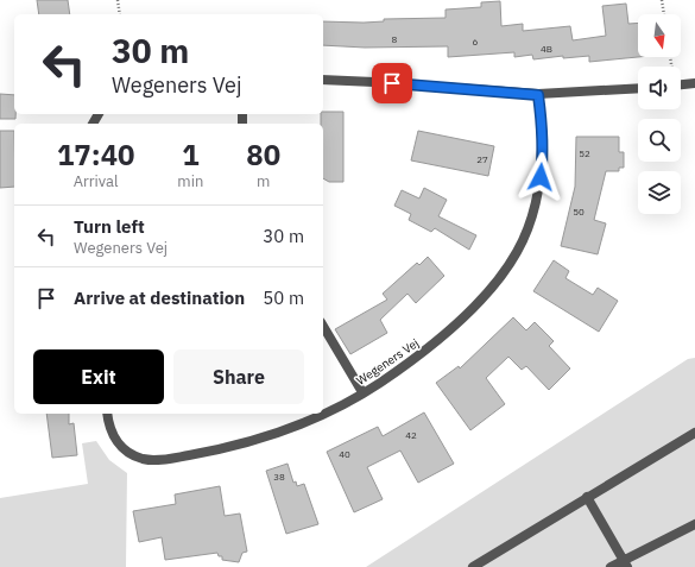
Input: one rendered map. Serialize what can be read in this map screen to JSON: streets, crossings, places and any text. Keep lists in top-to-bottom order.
{
  "streets": {
    "street": ["Wegeners Vej"]
  },
  "house_numbers": [
    "8",
    "6",
    "4B",
    "52",
    "27",
    "50",
    "42",
    "40",
    "38"
  ],
  "north": "bottom",
  "page": {
    "turn": ["30 m", "Wegeners Vej"],
    "eta": [
      "17:40",
      "Arrival",
      "1",
      "min",
      "80",
      "m"
    ],
    "list": [
      {
        "name": "Turn left",
        "note": "Wegeners Vej",
        "value": "30 m"
      },
      {
        "name": "Arrive at destination",
        "value": "50 m"
      }
    ],
    "buttons": ["Exit", "Share"]
  }
}
